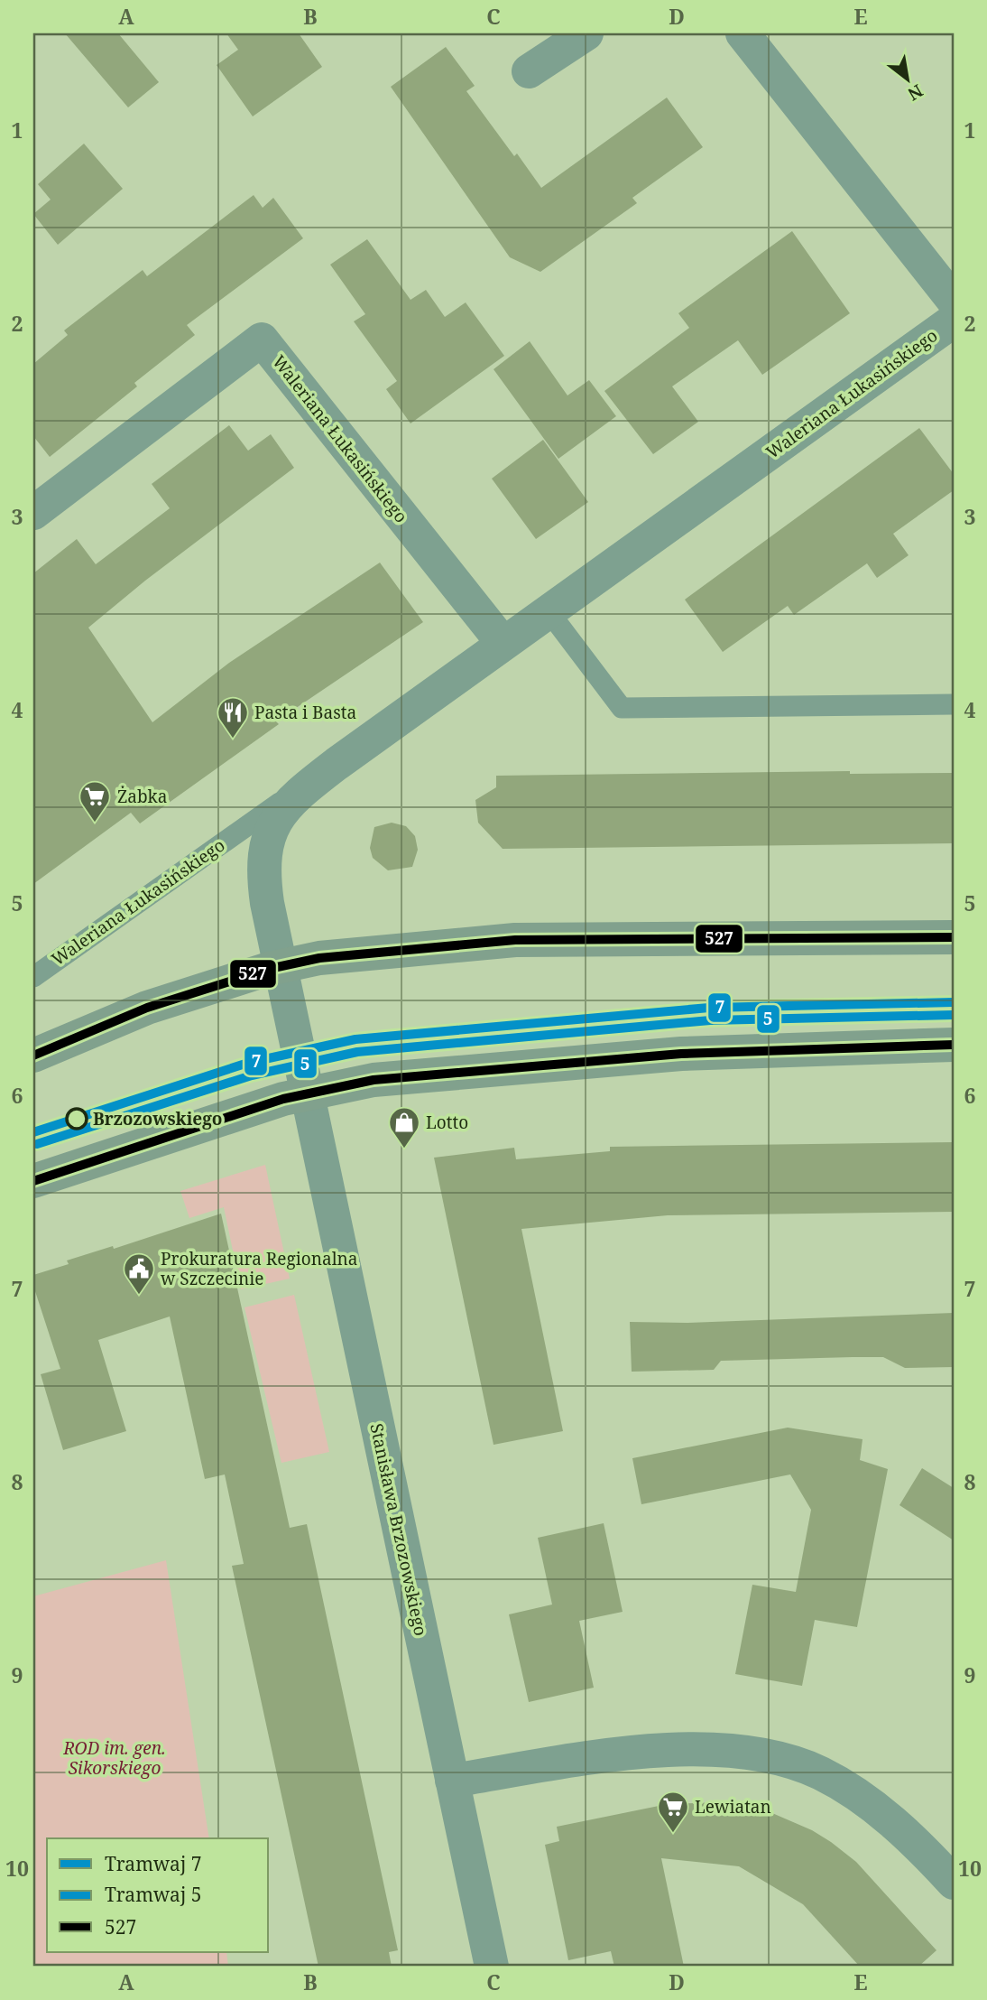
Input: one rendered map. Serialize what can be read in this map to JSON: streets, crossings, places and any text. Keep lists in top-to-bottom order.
{
  "streets": {
    "street": ["Waleriana Łukasińskiego", "Stanisława Brzozowskiego"]
  },
  "crossings": [
    ["Waleriana Łukasińskiego", "Stanisława Brzozowskiego"]
  ],
  "parks": ["ROD im. gen. Sikorskiego"],
  "places": {
    "restaurant": ["Pasta i Basta"],
    "supermarket": ["Żabka", "Lewiatan"],
    "other": ["Brzozowskiego"],
    "shop": ["Lotto"],
    "public building": ["Prokuratura Regionalna w Szczecinie"]
  },
  "lines": ["transit line 527", "tram line 7", "tram line 5"],
  "legend": ["Tramwaj 7", "Tramwaj 5", "527"],
  "north": "bottom right",
  "grid": {
    "columns": [
      "A",
      "B",
      "C",
      "D",
      "E"
    ],
    "rows": [
      "1",
      "2",
      "3",
      "4",
      "5",
      "6",
      "7",
      "8",
      "9",
      "10"
    ]
  }
}
